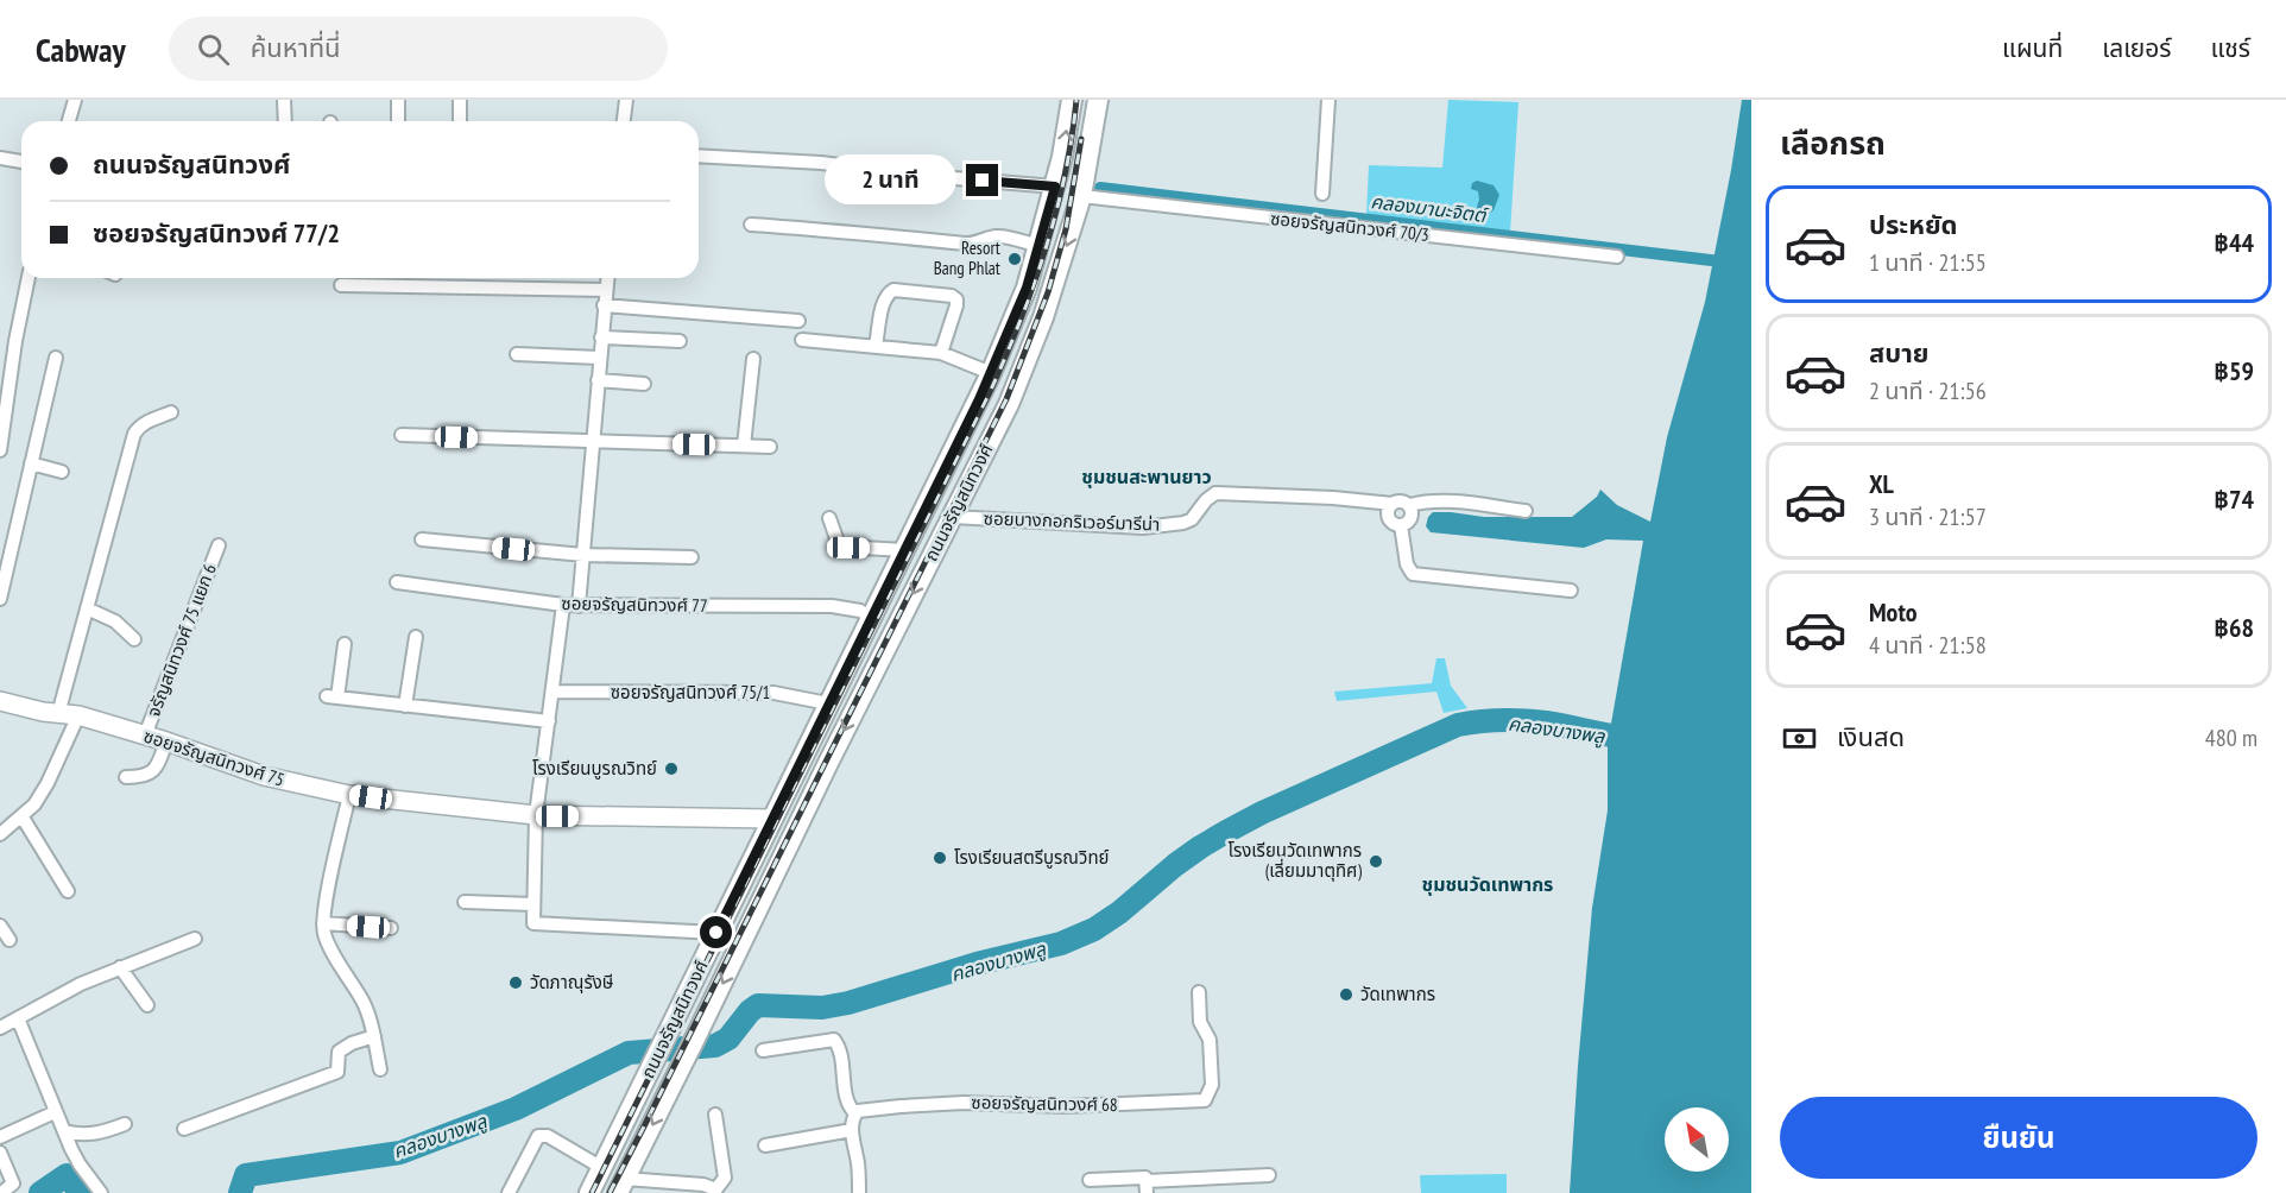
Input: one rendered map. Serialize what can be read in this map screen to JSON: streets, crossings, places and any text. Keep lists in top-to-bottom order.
{
  "streets": {
    "main road": ["ถนนจรัญสนิทวงศ์"],
    "street": [
      "ซอยจรัญสนิทวงศ์ 70/3",
      "ซอยบางกอกริเวอร์มารีน่า",
      "ซอยจรัญสนิทวงศ์ 77",
      "จรัญสนิทวงศ์ 75 แยก 6",
      "ซอยจรัญสนิทวงศ์ 75/1",
      "ซอยจรัญสนิทวงศ์ 75",
      "ซอยจรัญสนิทวงศ์ 68"
    ]
  },
  "crossings": [
    ["ซอยจรัญสนิทวงศ์ 70/3", "ถนนจรัญสนิทวงศ์"],
    ["ถนนจรัญสนิทวงศ์", "ซอยบางกอกริเวอร์มารีน่า"],
    ["ถนนจรัญสนิทวงศ์", "ซอยจรัญสนิทวงศ์ 77"],
    ["ถนนจรัญสนิทวงศ์", "ซอยจรัญสนิทวงศ์ 75/1"],
    ["ถนนจรัญสนิทวงศ์", "ซอยจรัญสนิทวงศ์ 75"],
    ["จรัญสนิทวงศ์ 75 แยก 6", "ซอยจรัญสนิทวงศ์ 75"]
  ],
  "districts": ["ชุมชนสะพานยาว", "ชุมชนวัดเทพากร"],
  "water": ["คลองมานะจิตต์", "คลองบางพลู"],
  "places": [
    "Resort Bang Phlat",
    "โรงเรียนบูรณวิทย์",
    "โรงเรียนสตรีบูรณวิทย์",
    "โรงเรียนวัดเทพากร (เลี่ยมมาตุทิศ)",
    "วัดภาณุรังษี",
    "วัดเทพากร"
  ],
  "north": "top left",
  "page": {
    "header": "Cabway",
    "search": "ค้นหาที่นี่",
    "nav": ["แผนที่", "เลเยอร์", "แชร์"],
    "heading": "เลือกรถ",
    "banner": ["ถนนจรัญสนิทวงศ์", "ซอยจรัญสนิทวงศ์ 77/2"],
    "bubble": "2 นาที",
    "list": [
      {
        "name": "ประหยัด",
        "note": "1 นาที · 21:55",
        "value": "฿44"
      },
      {
        "name": "สบาย",
        "note": "2 นาที · 21:56",
        "value": "฿59"
      },
      {
        "name": "XL",
        "note": "3 นาที · 21:57",
        "value": "฿74"
      },
      {
        "name": "Moto",
        "note": "4 นาที · 21:58",
        "value": "฿68"
      }
    ],
    "pay": ["เงินสด", "480 m"],
    "buttons": "ยืนยัน"
  }
}
